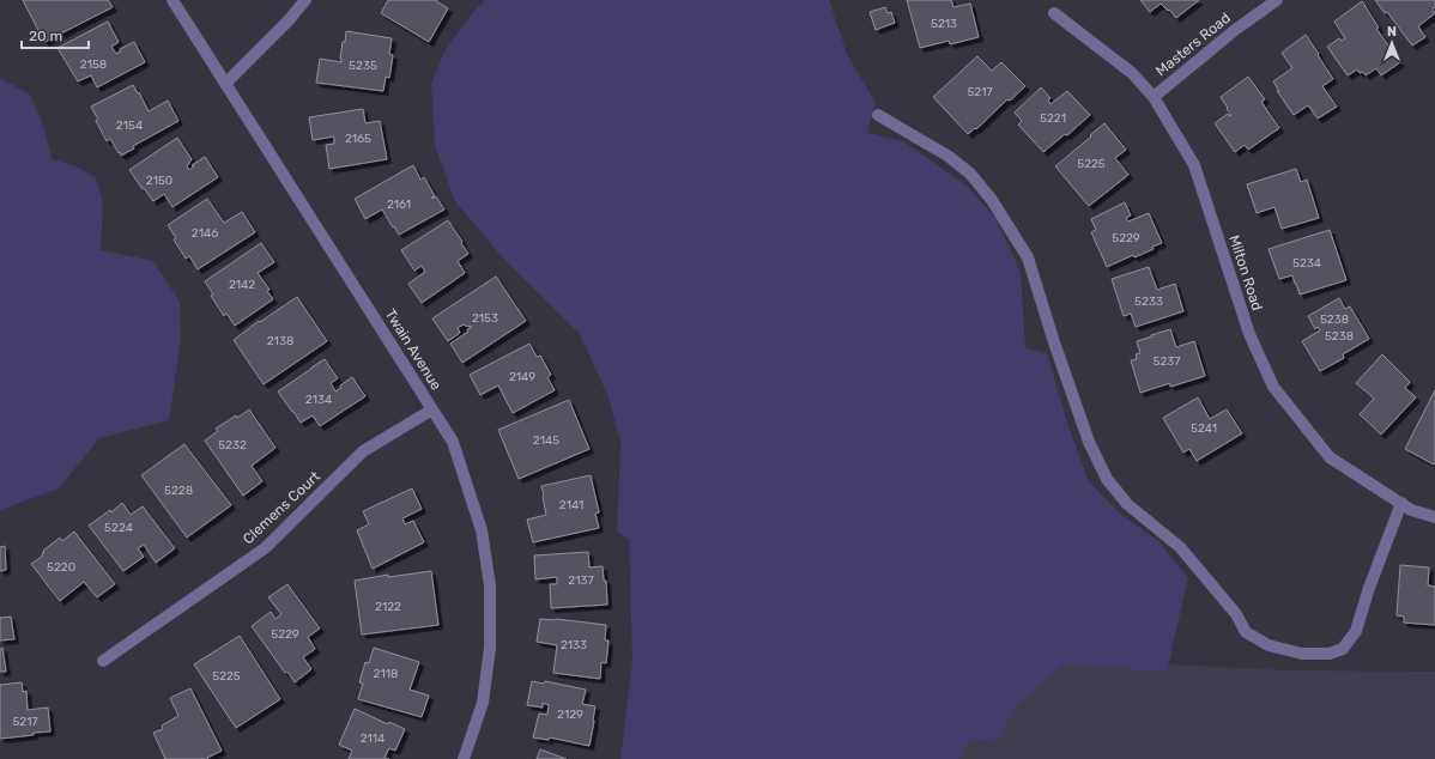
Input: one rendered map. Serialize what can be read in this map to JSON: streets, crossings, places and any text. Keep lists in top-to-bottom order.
{
  "streets": {
    "street": [
      "Masters Road",
      "Milton Road",
      "Twain Avenue",
      "Clemens Court"
    ]
  },
  "crossings": [
    ["Masters Road", "Milton Road"],
    ["Twain Avenue", "Clemens Court"]
  ],
  "house_numbers": [
    "5213",
    "2158",
    "5235",
    "5217",
    "5221",
    "2154",
    "2165",
    "5225",
    "2150",
    "2161",
    "2146",
    "5229",
    "5234",
    "2142",
    "5233",
    "2153",
    "5238",
    "5238",
    "2138",
    "5237",
    "2149",
    "2134",
    "5241",
    "2145",
    "5232",
    "5228",
    "2141",
    "5224",
    "5220",
    "2137",
    "2122",
    "5229",
    "2133",
    "2118",
    "5225",
    "2129",
    "5217",
    "2114"
  ],
  "scale_bar": "20 m",
  "north": "top"
}
